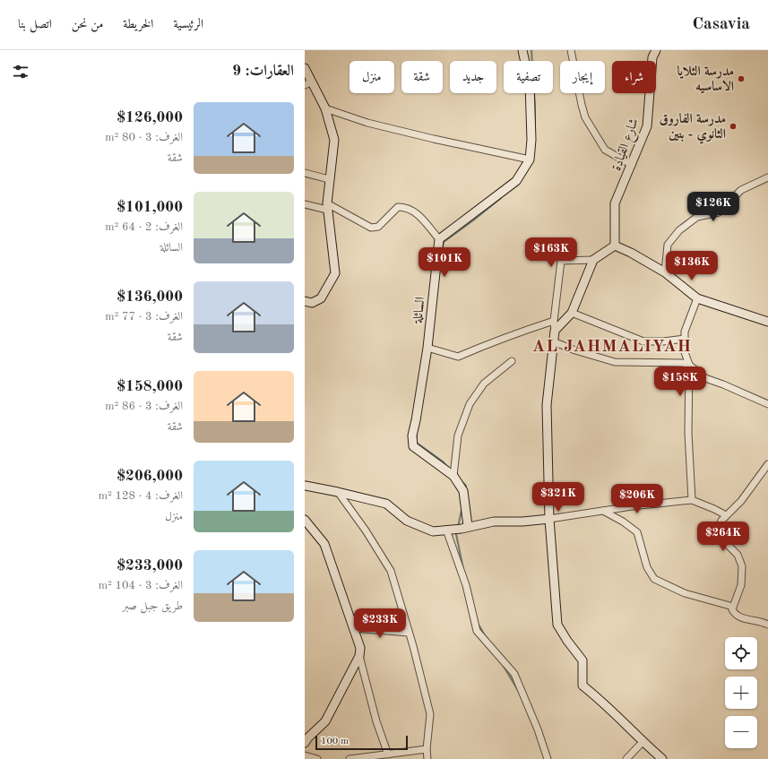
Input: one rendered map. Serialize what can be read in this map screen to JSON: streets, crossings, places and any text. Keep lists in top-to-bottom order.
{
  "streets": {
    "street": ["شارع القيادة", "السائلة"]
  },
  "districts": ["AL JAHMALIYAH"],
  "places": ["مدرسة الثلايا الاساسيه", "مدرسة الفاروق الثانوي - بنين"],
  "scale_bar": "100 m",
  "page": {
    "header": "Casavia",
    "nav": [
      "الرئيسية",
      "الخريطة",
      "من نحن",
      "اتصل بنا"
    ],
    "heading": "العقارات: 9",
    "chip": [
      "شراء",
      "إيجار",
      "تصفية",
      "جديد",
      "شقة",
      "منزل"
    ],
    "list": [
      {
        "name": "$126,000",
        "note": "الغرف: 3 · 80 m² · شقة"
      },
      {
        "name": "$101,000",
        "note": "الغرف: 2 · 64 m² · السائلة"
      },
      {
        "name": "$136,000",
        "note": "الغرف: 3 · 77 m² · شقة"
      },
      {
        "name": "$158,000",
        "note": "الغرف: 3 · 86 m² · شقة"
      },
      {
        "name": "$206,000",
        "note": "الغرف: 4 · 128 m² · منزل"
      },
      {
        "name": "$233,000",
        "note": "الغرف: 3 · 104 m² · طريق جبل صبر"
      }
    ],
    "price": [
      "$126K",
      "$163K",
      "$101K",
      "$136K",
      "$158K",
      "$321K",
      "$206K",
      "$264K",
      "$233K"
    ],
    "map_buttons": ["+", "−"],
    "scale": "100 m"
  }
}
